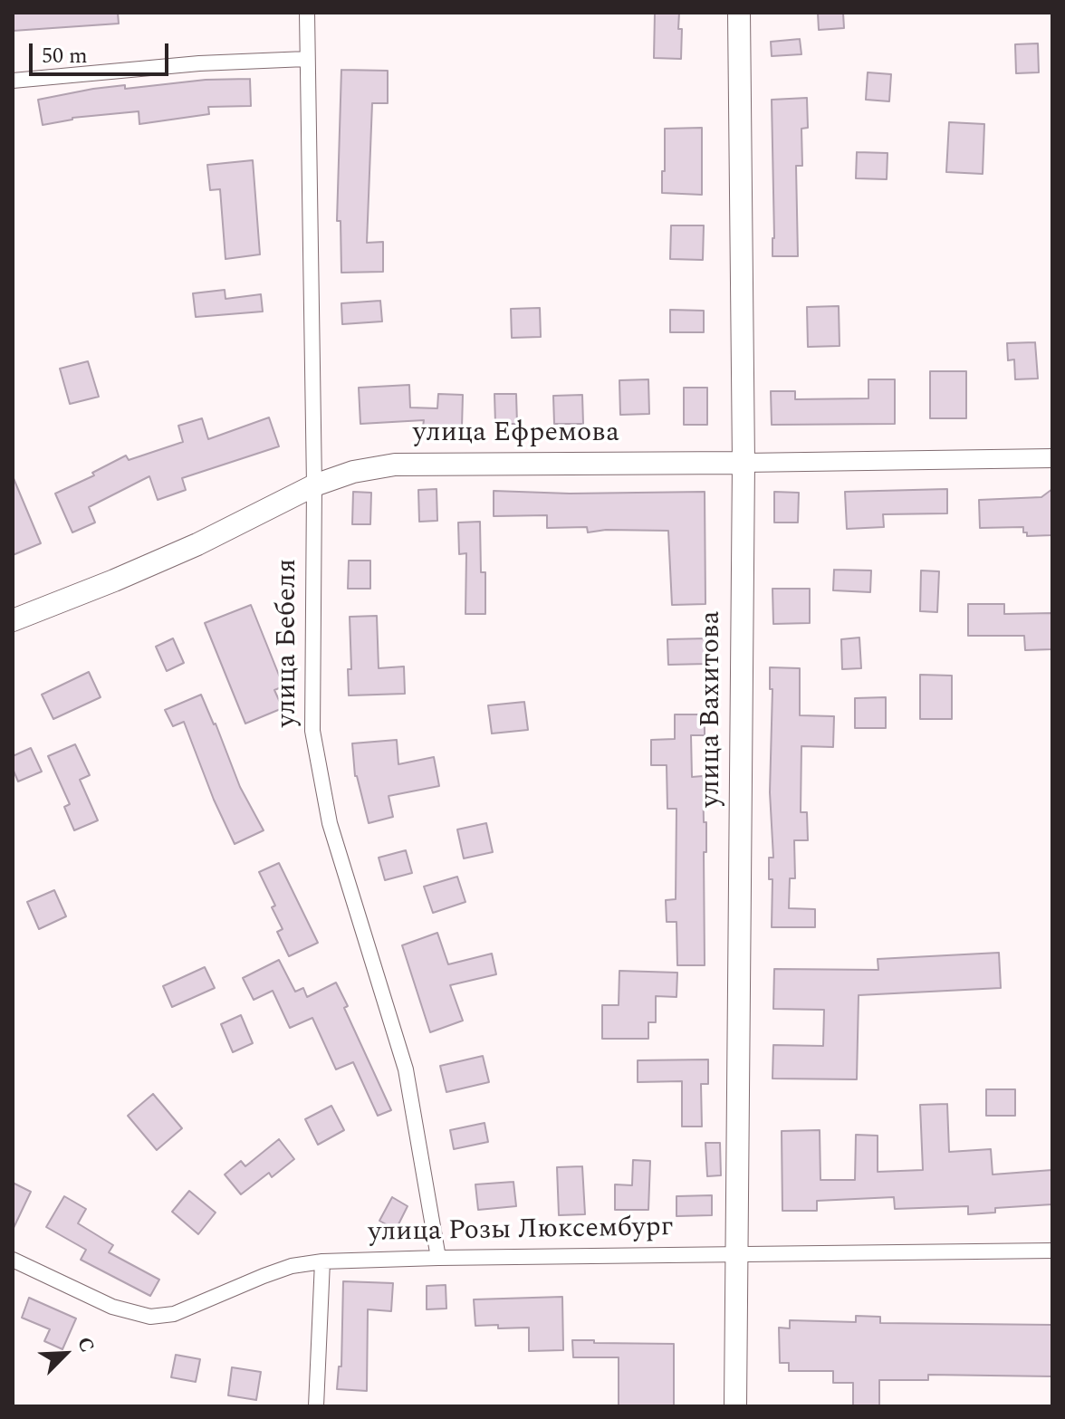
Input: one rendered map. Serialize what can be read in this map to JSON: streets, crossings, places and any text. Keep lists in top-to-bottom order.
{
  "streets": {
    "main road": ["улица Ефремова", "улица Вахитова"],
    "street": ["улица Бебеля", "улица Розы Люксембург"]
  },
  "crossings": [
    ["улица Ефремова", "улица Бебеля"],
    ["улица Ефремова", "улица Вахитова"],
    ["улица Бебеля", "улица Розы Люксембург"],
    ["улица Вахитова", "улица Розы Люксембург"]
  ],
  "scale_bar": "50 m",
  "north": "top right"
}
